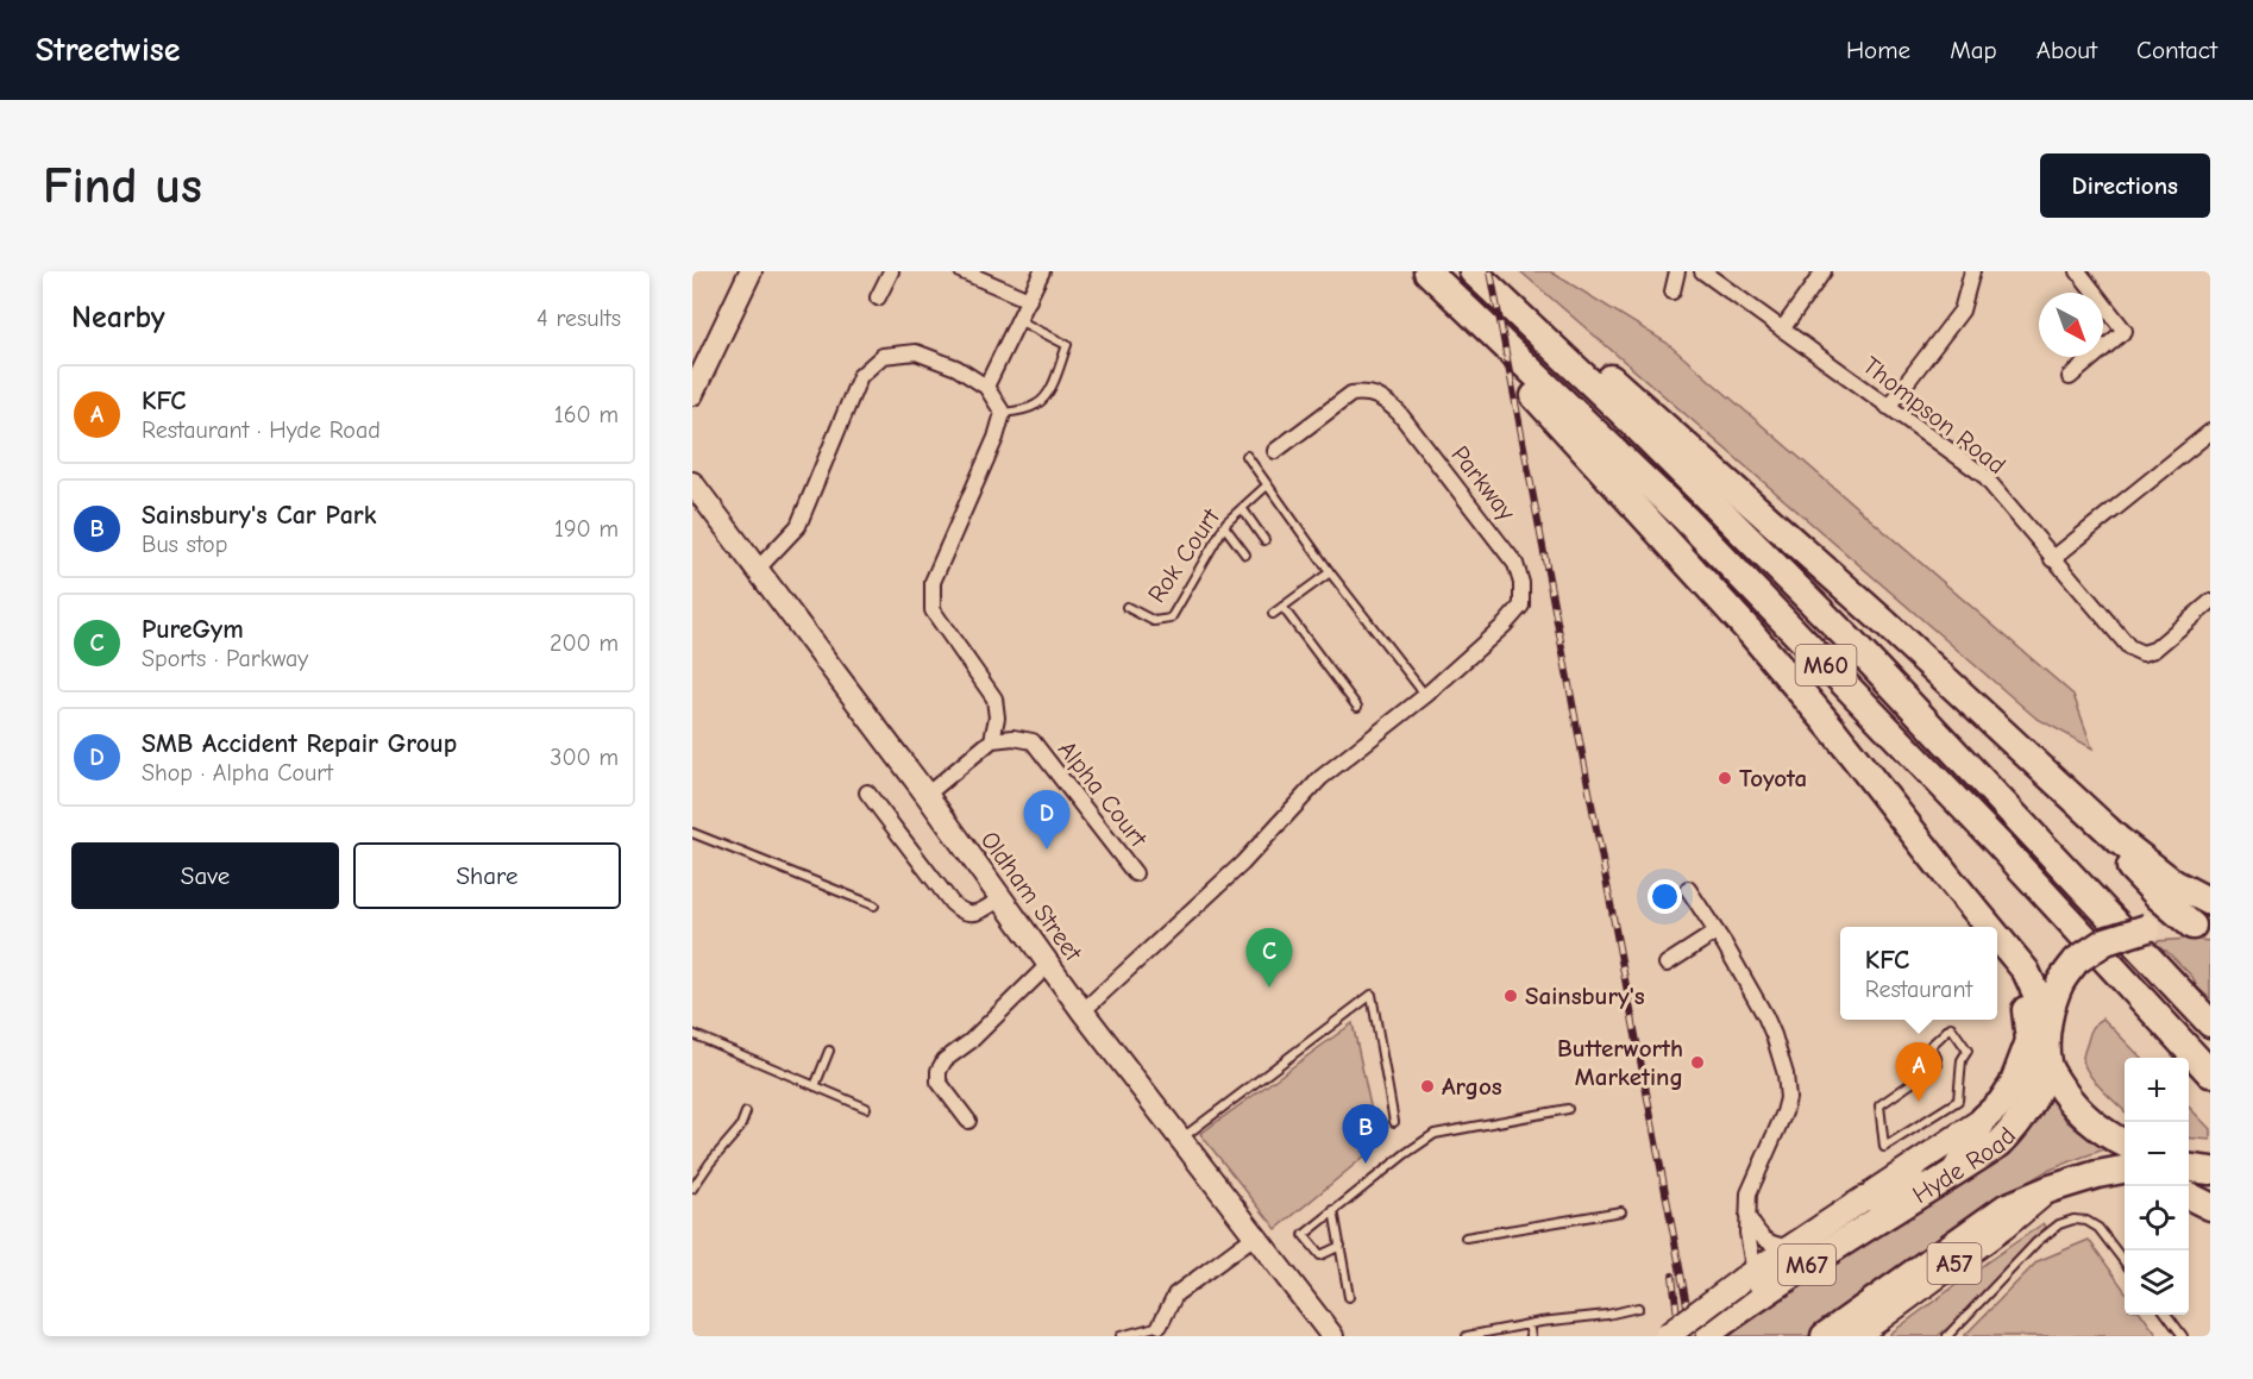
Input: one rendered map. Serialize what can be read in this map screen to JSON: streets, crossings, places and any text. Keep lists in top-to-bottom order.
{
  "streets": {
    "highway": [
      "M60",
      "Hyde Road",
      "A57",
      "M67"
    ],
    "street": [
      "Thompson Road",
      "Parkway",
      "Alpha Court",
      "Oldham Street"
    ],
    "lane": ["Rok Court"]
  },
  "crossings": [
    ["Parkway", "Oldham Street"],
    ["Hyde Road", "M67"],
    ["A57", "M67"]
  ],
  "places": [
    "Toyota",
    "Sainsbury's",
    "Butterworth Marketing",
    "Argos"
  ],
  "north": "bottom right",
  "page": {
    "header": "Streetwise",
    "nav": [
      "Home",
      "Map",
      "About",
      "Contact"
    ],
    "buttons": [
      "Directions",
      ["Save", "Share"]
    ],
    "title": "Find us",
    "heading": ["Nearby", "4 results"],
    "list": [
      {
        "mark": "A",
        "name": "KFC",
        "note": "Restaurant · Hyde Road",
        "value": "160 m"
      },
      {
        "mark": "B",
        "name": "Sainsbury's Car Park",
        "note": "Bus stop",
        "value": "190 m"
      },
      {
        "mark": "C",
        "name": "PureGym",
        "note": "Sports · Parkway",
        "value": "200 m"
      },
      {
        "mark": "D",
        "name": "SMB Accident Repair Group",
        "note": "Shop · Alpha Court",
        "value": "300 m"
      }
    ],
    "pins": [
      "D",
      "C",
      "A",
      "B"
    ],
    "popup": ["KFC", "Restaurant"],
    "map_buttons": ["+", "−"]
  }
}
